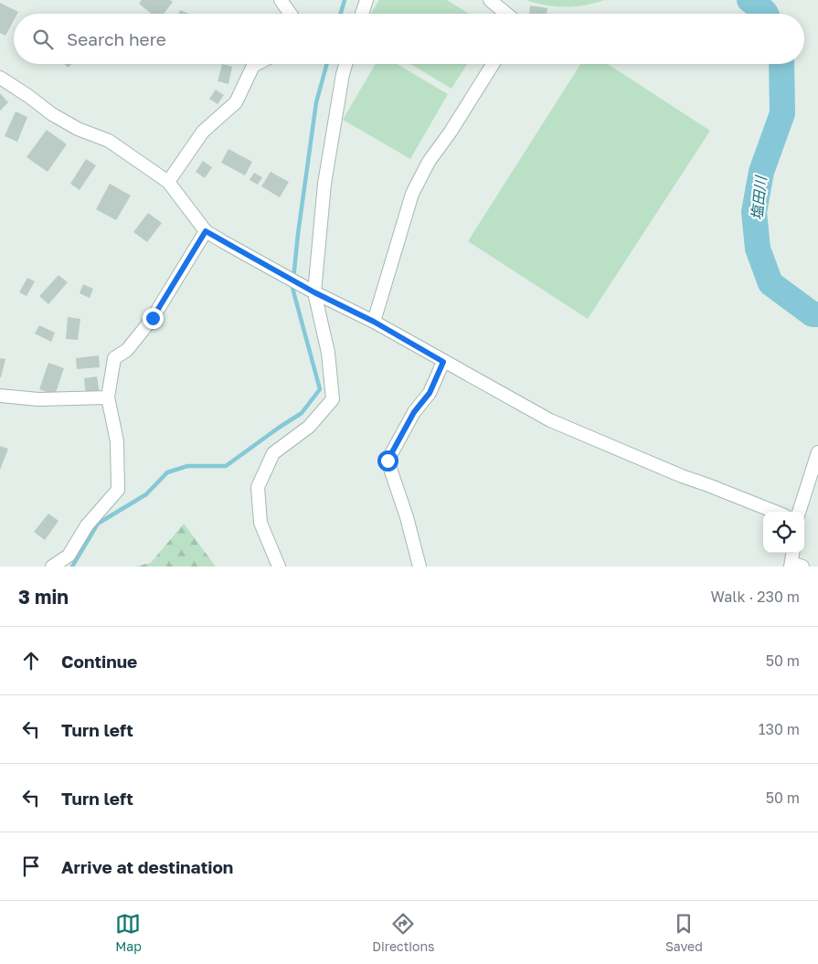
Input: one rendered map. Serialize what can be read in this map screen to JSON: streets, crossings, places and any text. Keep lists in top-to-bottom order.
{
  "water": ["塩田川"],
  "page": {
    "search": "Search here",
    "heading": ["3 min", "Walk · 230 m"],
    "list": [
      ["Continue", "50 m"],
      ["Turn left", "130 m"],
      ["Turn left", "50 m"],
      "Arrive at destination"
    ],
    "nav": ["Map", "Directions", "Saved"]
  }
}
